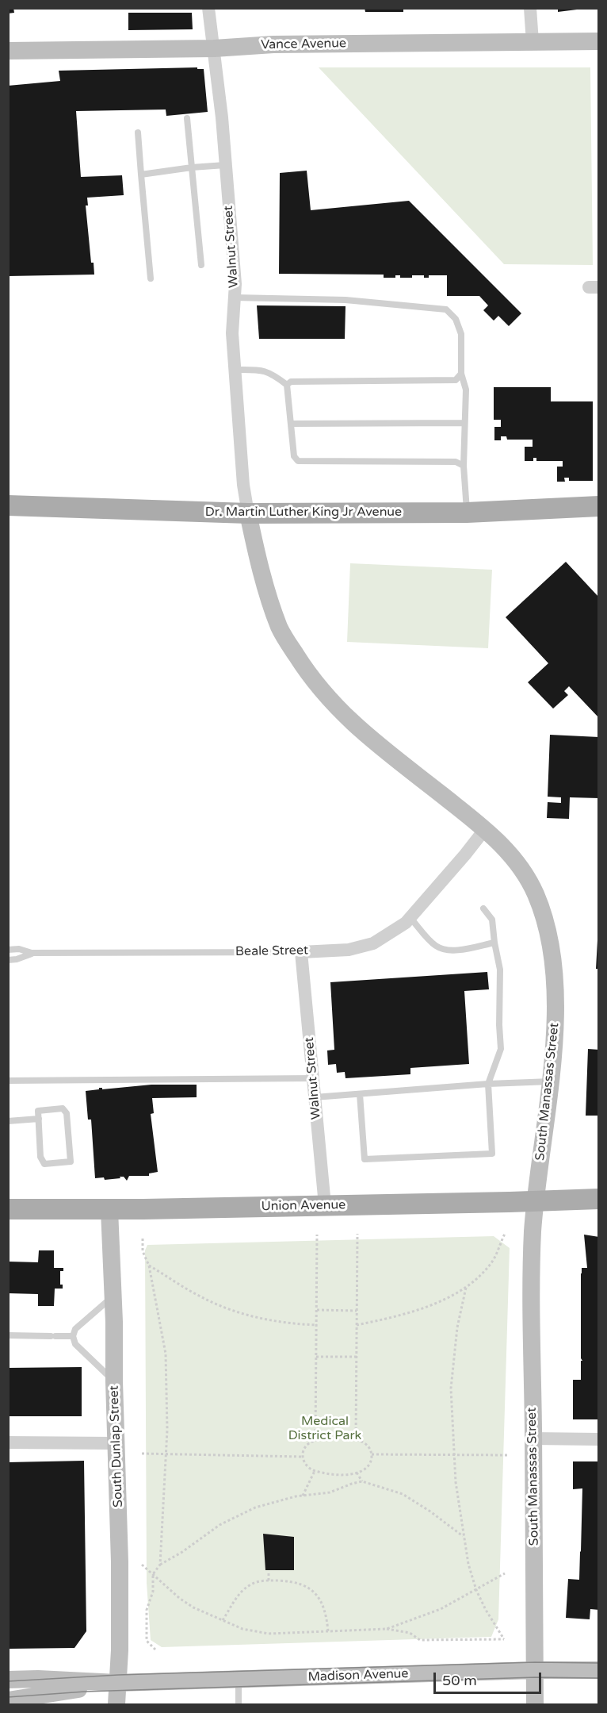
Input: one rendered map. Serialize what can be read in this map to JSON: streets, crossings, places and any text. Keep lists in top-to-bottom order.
{
  "streets": {
    "main road": ["Dr. Martin Luther King Jr Avenue", "Union Avenue"],
    "street": [
      "Vance Avenue",
      "Walnut Street",
      "Beale Street",
      "South Manassas Street",
      "South Dunlap Street",
      "Madison Avenue"
    ]
  },
  "crossings": [
    ["Vance Avenue", "Walnut Street"],
    ["Walnut Street", "Dr. Martin Luther King Jr Avenue"],
    ["Walnut Street", "Beale Street"],
    ["Walnut Street", "South Manassas Street"],
    ["Walnut Street", "Union Avenue"],
    ["Dr. Martin Luther King Jr Avenue", "South Manassas Street"],
    ["Beale Street", "South Manassas Street"],
    ["South Manassas Street", "Union Avenue"],
    ["South Manassas Street", "Madison Avenue"],
    ["Union Avenue", "South Dunlap Street"],
    ["South Dunlap Street", "Madison Avenue"]
  ],
  "parks": ["Medical District Park"],
  "scale_bar": "50 m"
}
